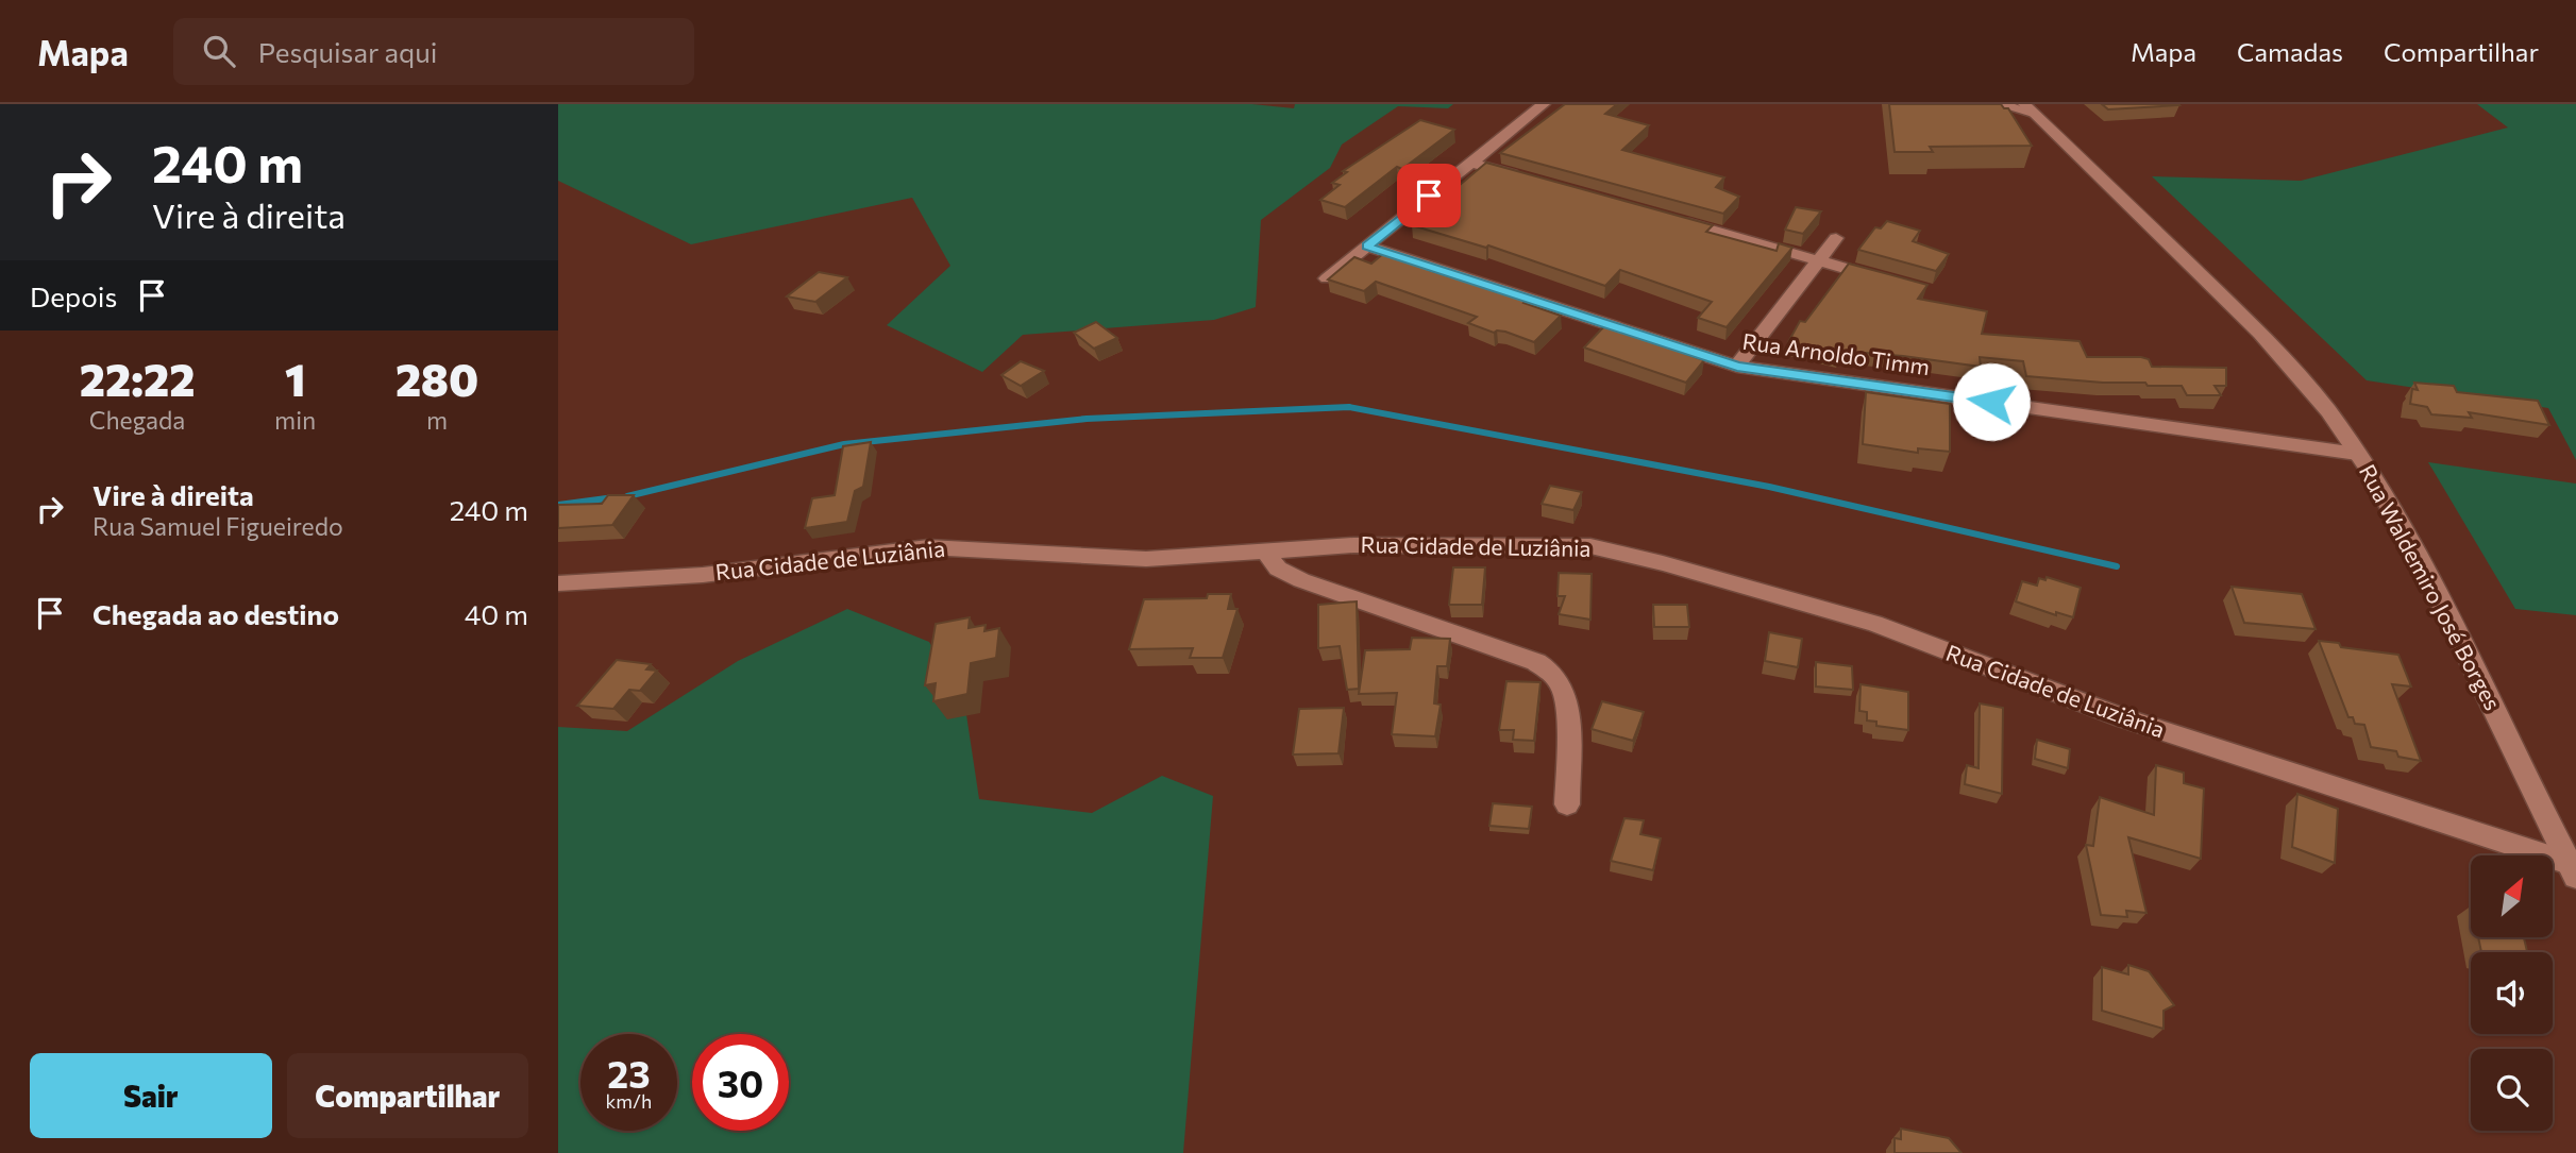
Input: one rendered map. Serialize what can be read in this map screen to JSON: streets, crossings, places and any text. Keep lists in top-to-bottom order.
{
  "streets": {
    "street": ["Rua Arnoldo Timm", "Rua Cidade de Luziânia", "Rua Waldemiro José Borges"]
  },
  "crossings": [
    ["Rua Arnoldo Timm", "Rua Waldemiro José Borges"],
    ["Rua Cidade de Luziânia", "Rua Waldemiro José Borges"]
  ],
  "north": "top right",
  "page": {
    "header": "Mapa",
    "search": "Pesquisar aqui",
    "nav": ["Mapa", "Camadas", "Compartilhar"],
    "turn": ["240 m", "Vire à direita"],
    "then": "Depois",
    "eta": [
      "22:22",
      "Chegada",
      "1",
      "min",
      "280",
      "m"
    ],
    "list": [
      {
        "name": "Vire à direita",
        "note": "Rua Samuel Figueiredo",
        "value": "240 m"
      },
      {
        "name": "Chegada ao destino",
        "value": "40 m"
      }
    ],
    "speed": "23 km/h",
    "limit": "30",
    "buttons": ["Sair", "Compartilhar"]
  }
}
